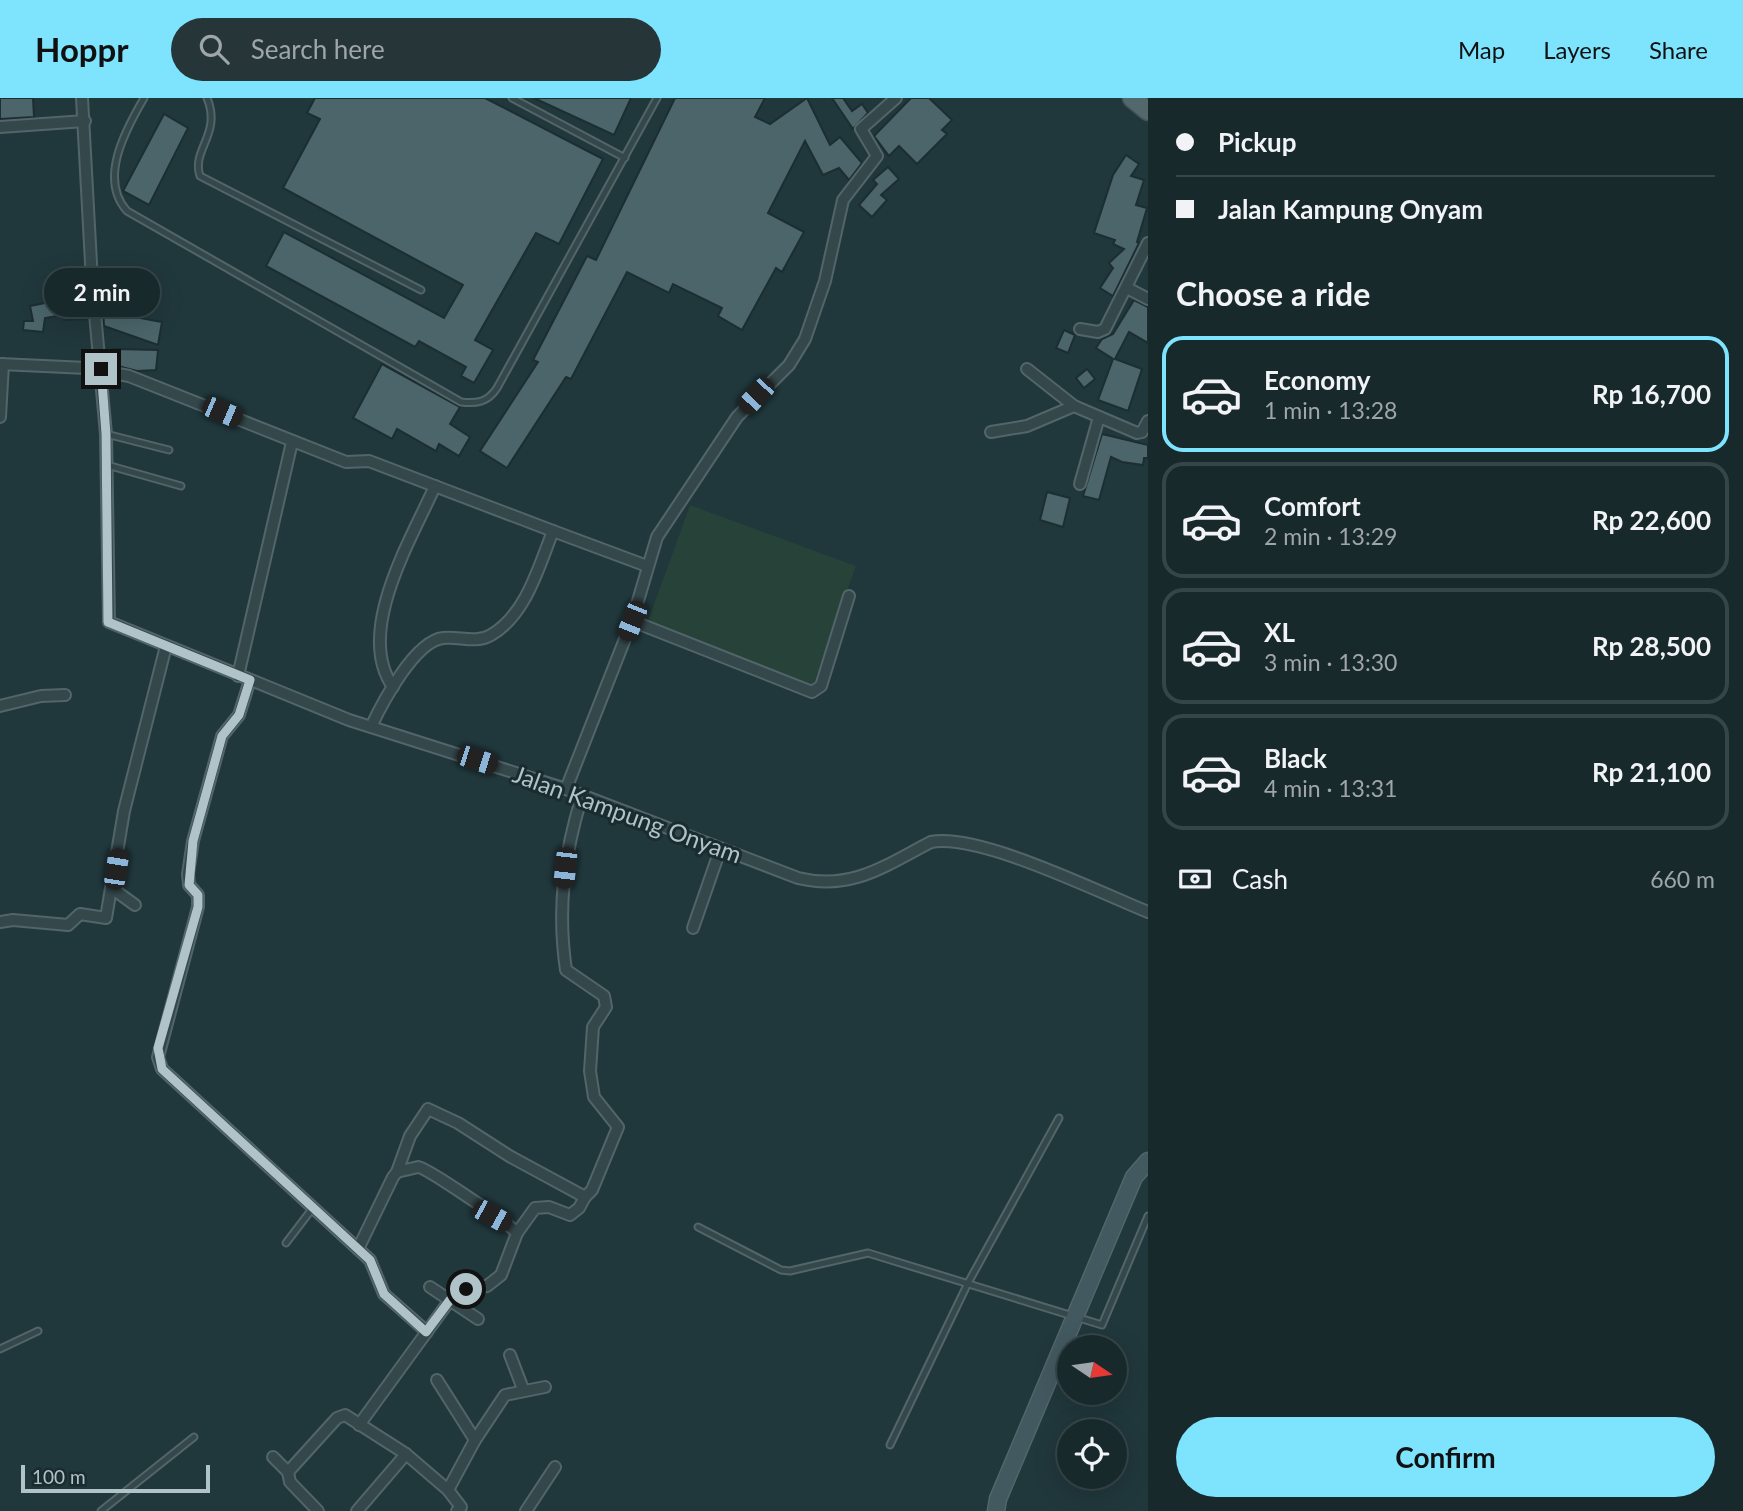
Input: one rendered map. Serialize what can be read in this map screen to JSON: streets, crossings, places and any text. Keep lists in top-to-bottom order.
{
  "streets": {
    "street": ["Jalan Kampung Onyam"]
  },
  "scale_bar": "100 m",
  "north": "right",
  "page": {
    "header": "Hoppr",
    "search": "Search here",
    "nav": ["Map", "Layers", "Share"],
    "banner": ["Pickup", "Jalan Kampung Onyam"],
    "heading": "Choose a ride",
    "bubble": "2 min",
    "list": [
      {
        "name": "Economy",
        "note": "1 min · 13:28",
        "value": "Rp 16,700"
      },
      {
        "name": "Comfort",
        "note": "2 min · 13:29",
        "value": "Rp 22,600"
      },
      {
        "name": "XL",
        "note": "3 min · 13:30",
        "value": "Rp 28,500"
      },
      {
        "name": "Black",
        "note": "4 min · 13:31",
        "value": "Rp 21,100"
      }
    ],
    "pay": ["Cash", "660 m"],
    "buttons": "Confirm",
    "scale": "100 m"
  }
}
